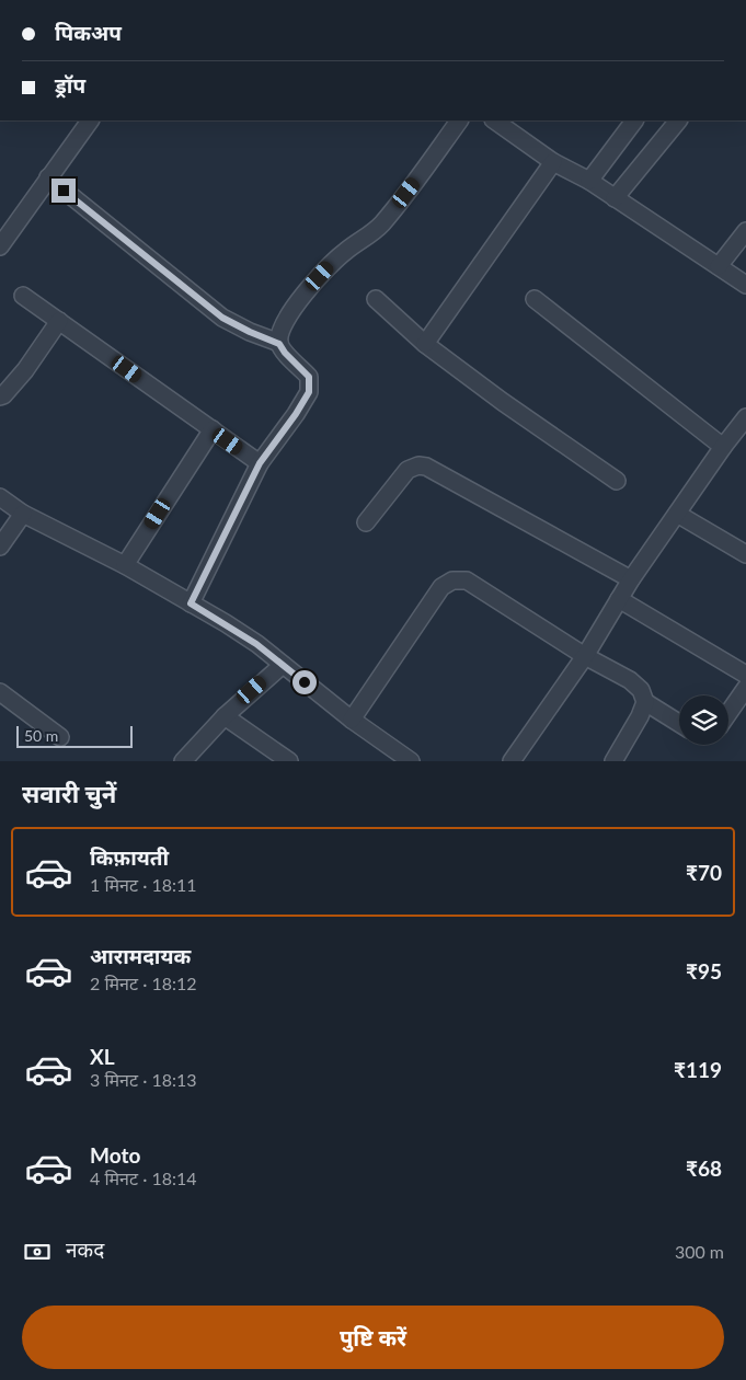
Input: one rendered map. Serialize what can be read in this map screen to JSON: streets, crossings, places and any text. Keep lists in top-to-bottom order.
{
  "scale_bar": "50 m",
  "page": {
    "banner": ["पिकअप", "ड्रॉप"],
    "scale": "50 m",
    "heading": "सवारी चुनें",
    "list": [
      {
        "name": "किफ़ायती",
        "note": "1 मिनट · 18:11",
        "value": "₹70"
      },
      {
        "name": "आरामदायक",
        "note": "2 मिनट · 18:12",
        "value": "₹95"
      },
      {
        "name": "XL",
        "note": "3 मिनट · 18:13",
        "value": "₹119"
      },
      {
        "name": "Moto",
        "note": "4 मिनट · 18:14",
        "value": "₹68"
      }
    ],
    "pay": ["नकद", "300 m"],
    "buttons": "पुष्टि करें"
  }
}
